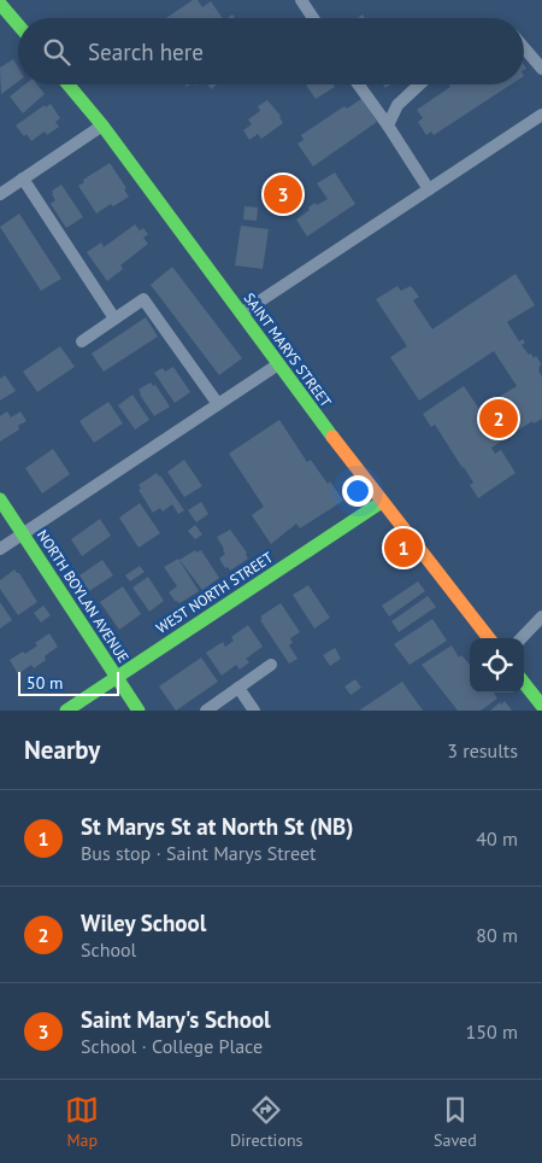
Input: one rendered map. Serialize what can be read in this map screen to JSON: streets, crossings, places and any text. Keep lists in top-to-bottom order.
{
  "streets": {
    "main road": ["SAINT MARYS STREET", "WEST NORTH STREET", "NORTH BOYLAN AVENUE"]
  },
  "crossings": [
    ["SAINT MARYS STREET", "WEST NORTH STREET"],
    ["WEST NORTH STREET", "NORTH BOYLAN AVENUE"]
  ],
  "scale_bar": "50 m",
  "page": {
    "search": "Search here",
    "pins": ["3", "2", "1"],
    "scale": "50 m",
    "heading": ["Nearby", "3 results"],
    "list": [
      {
        "mark": "1",
        "name": "St Marys St at North St (NB)",
        "note": "Bus stop · Saint Marys Street",
        "value": "40 m"
      },
      {
        "mark": "2",
        "name": "Wiley School",
        "note": "School",
        "value": "80 m"
      },
      {
        "mark": "3",
        "name": "Saint Mary's School",
        "note": "School · College Place",
        "value": "150 m"
      }
    ],
    "nav": ["Map", "Directions", "Saved"]
  }
}
